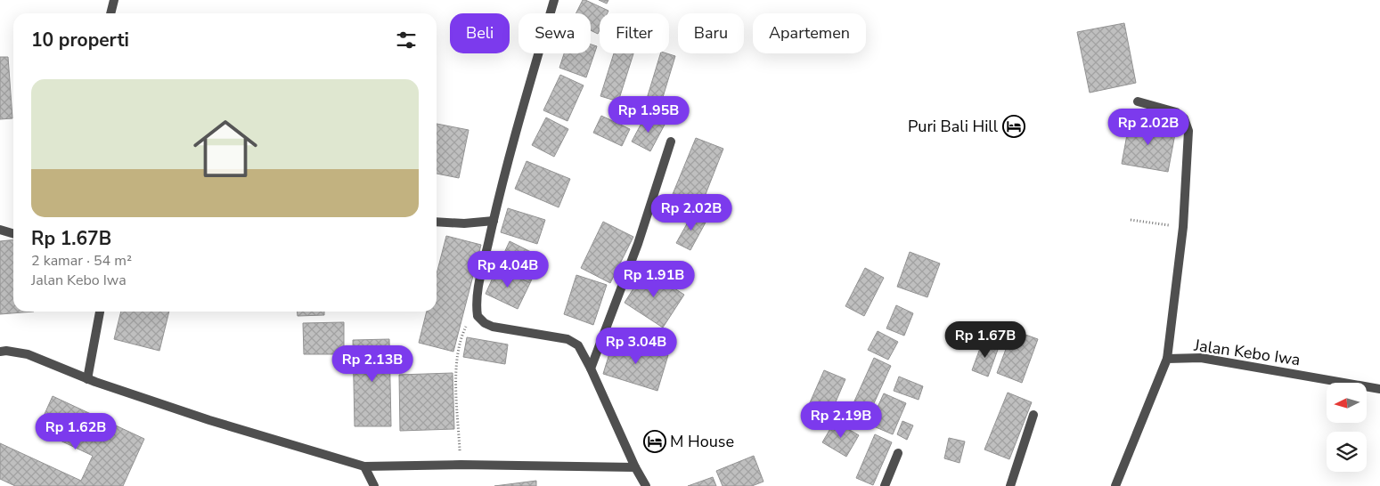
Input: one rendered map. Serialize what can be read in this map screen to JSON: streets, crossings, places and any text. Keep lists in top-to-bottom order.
{
  "streets": {
    "street": ["Jalan Kebo Iwa"]
  },
  "places": {
    "hotel": ["Puri Bali Hill", "M House"]
  },
  "north": "left",
  "page": {
    "chip": [
      "Beli",
      "Sewa",
      "Filter",
      "Baru",
      "Apartemen"
    ],
    "heading": "10 properti",
    "list": [
      {
        "name": "Rp 1.67B",
        "note": "2 kamar · 54 m² · Jalan Kebo Iwa"
      }
    ],
    "price": [
      "Rp 1.95B",
      "Rp 2.02B",
      "Rp 2.02B",
      "Rp 4.04B",
      "Rp 1.91B",
      "Rp 1.67B",
      "Rp 3.04B",
      "Rp 2.13B",
      "Rp 2.19B",
      "Rp 1.62B"
    ]
  }
}
